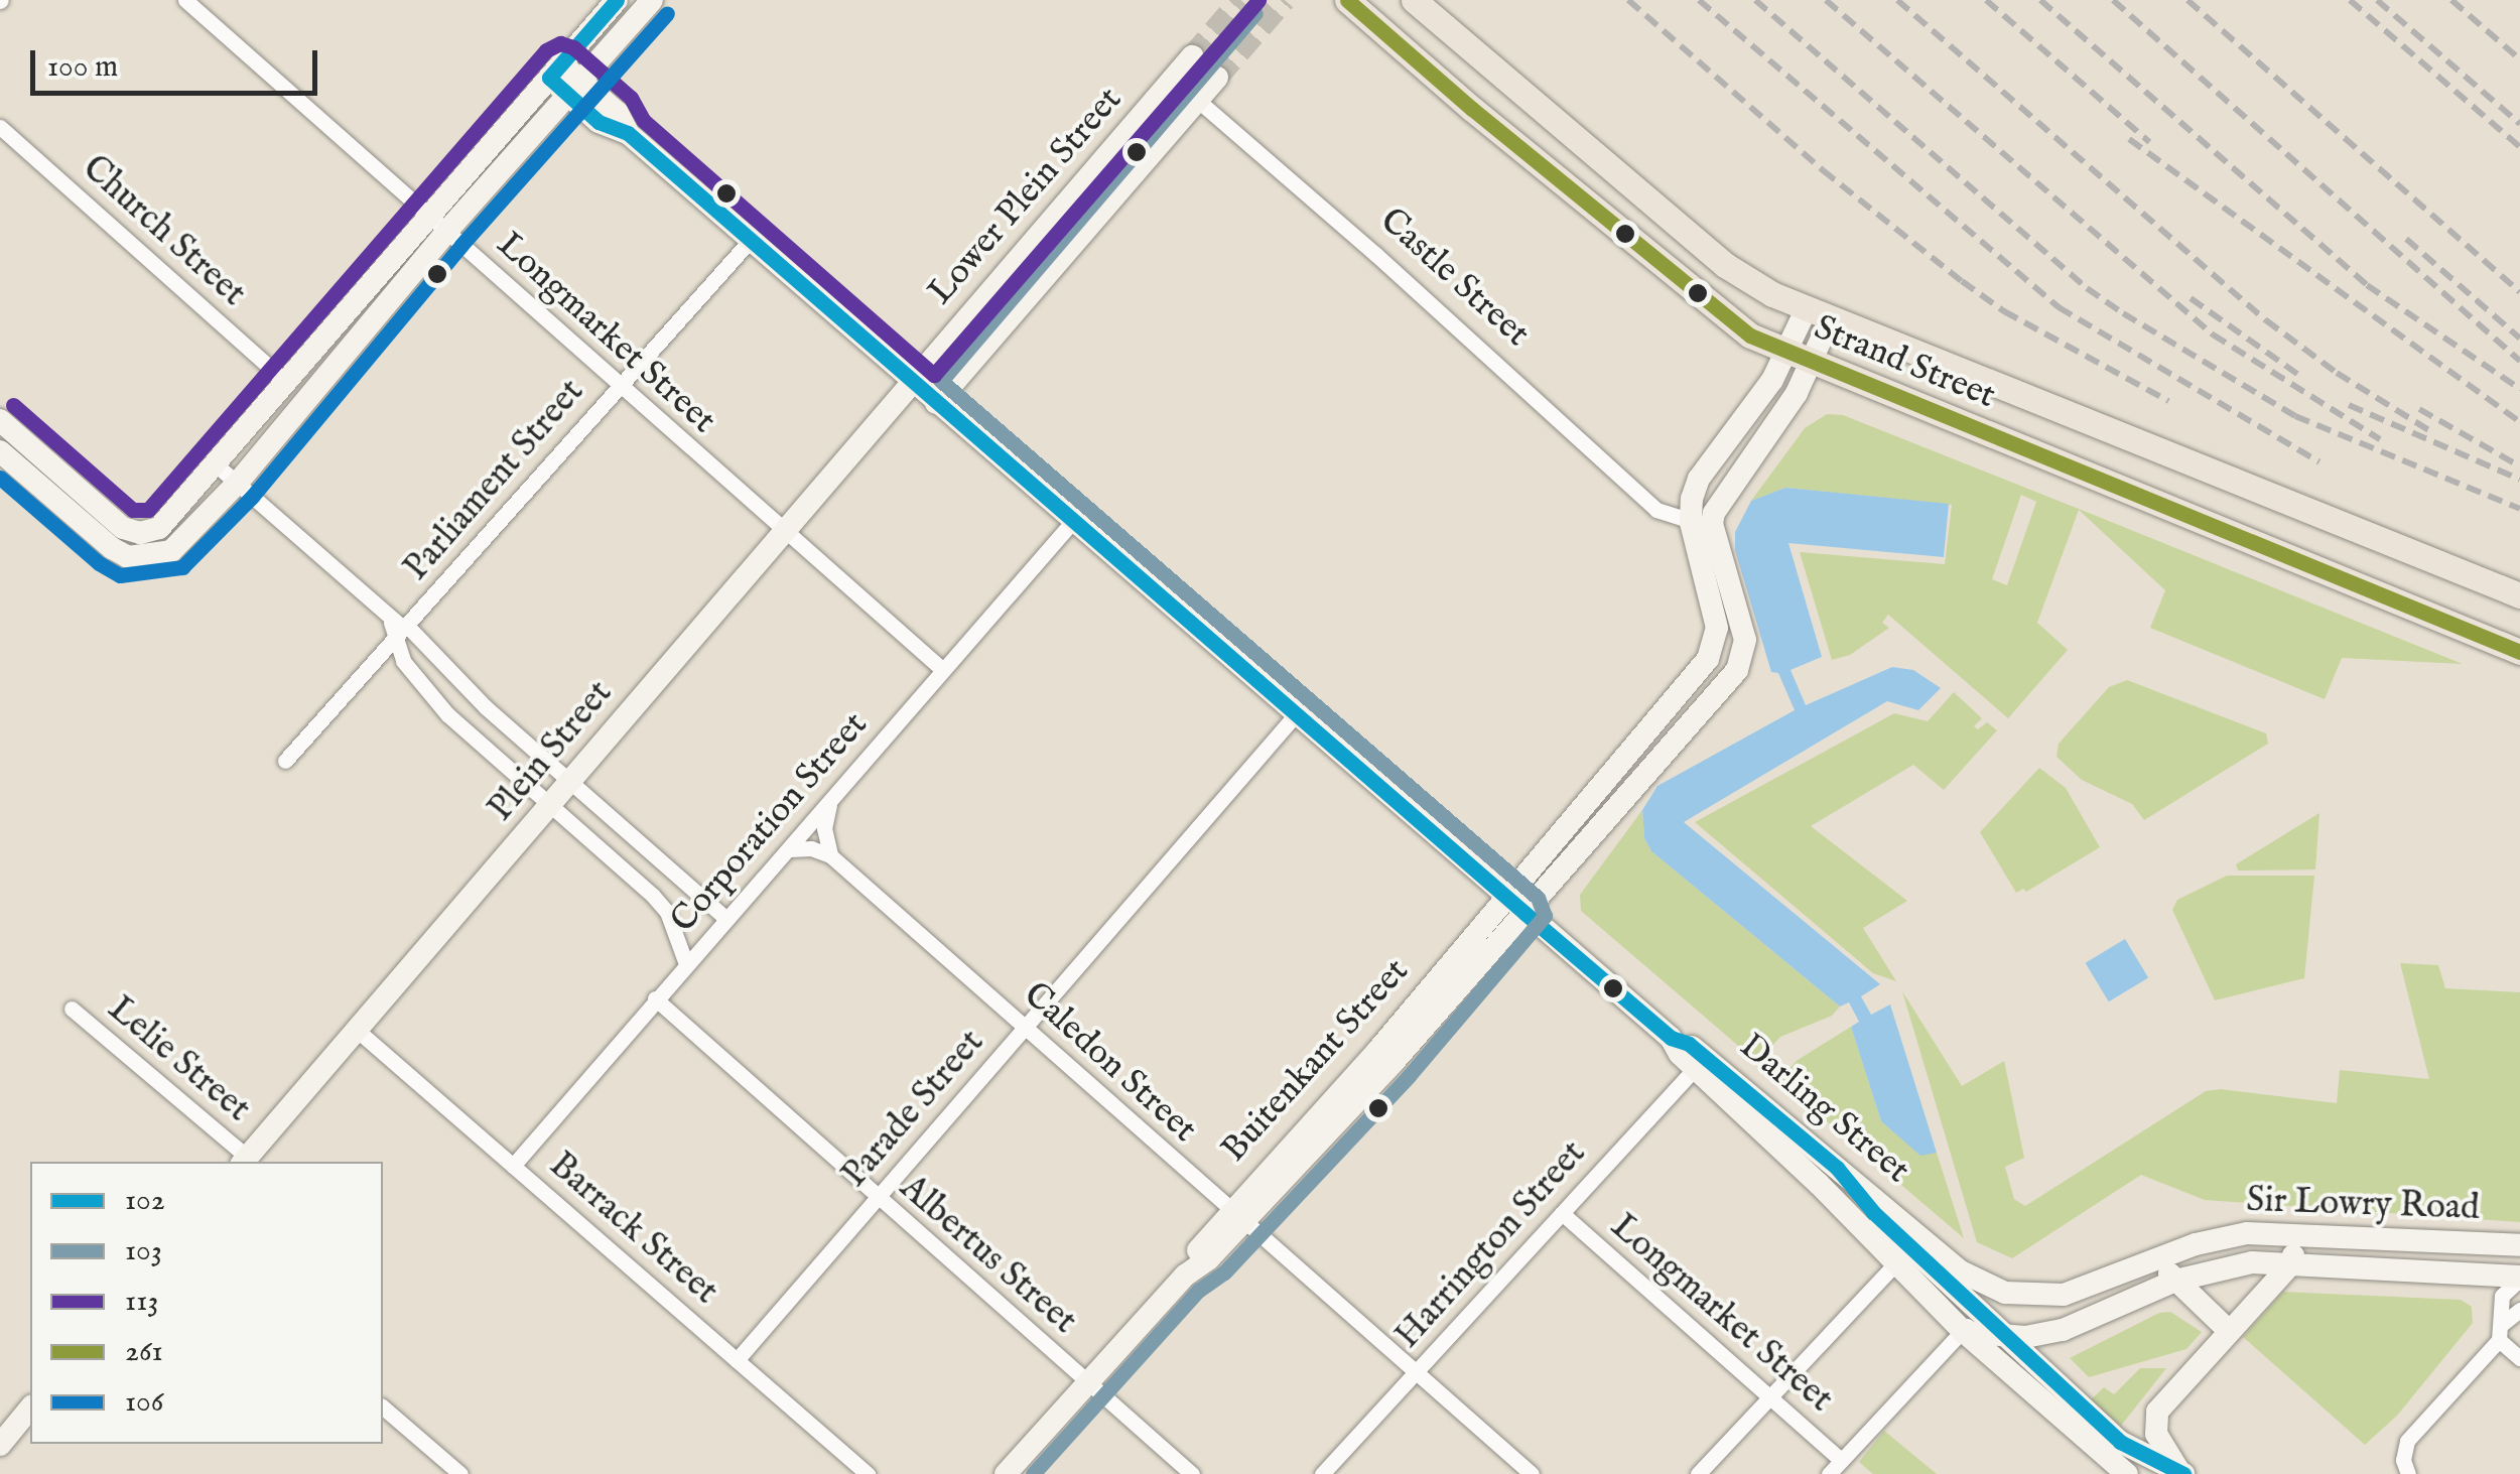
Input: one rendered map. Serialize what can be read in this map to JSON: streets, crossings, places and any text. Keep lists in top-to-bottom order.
{
  "streets": {
    "main road": [
      "Lower Plein Street",
      "Strand Street",
      "Plein Street",
      "Buitenkant Street",
      "Darling Street",
      "Sir Lowry Road"
    ],
    "street": [
      "Church Street",
      "Castle Street",
      "Longmarket Street",
      "Parliament Street",
      "Corporation Street",
      "Lelie Street",
      "Caledon Street",
      "Parade Street",
      "Barrack Street",
      "Harrington Street",
      "Albertus Street"
    ]
  },
  "crossings": [
    ["Lower Plein Street", "Castle Street"],
    ["Lower Plein Street", "Plein Street"],
    ["Lower Plein Street", "Darling Street"],
    ["Longmarket Street", "Parliament Street"],
    ["Longmarket Street", "Plein Street"],
    ["Longmarket Street", "Corporation Street"],
    ["Longmarket Street", "Harrington Street"],
    ["Parliament Street", "Darling Street"],
    ["Plein Street", "Lelie Street"],
    ["Plein Street", "Darling Street"],
    ["Plein Street", "Barrack Street"],
    ["Corporation Street", "Darling Street"],
    ["Corporation Street", "Barrack Street"],
    ["Corporation Street", "Albertus Street"],
    ["Buitenkant Street", "Caledon Street"],
    ["Buitenkant Street", "Darling Street"],
    ["Buitenkant Street", "Albertus Street"],
    ["Caledon Street", "Parade Street"],
    ["Caledon Street", "Harrington Street"],
    ["Parade Street", "Darling Street"],
    ["Parade Street", "Barrack Street"],
    ["Parade Street", "Albertus Street"],
    ["Darling Street", "Sir Lowry Road"],
    ["Darling Street", "Harrington Street"]
  ],
  "lines": [
    "transit line 102",
    "transit line 113",
    "transit line 261",
    "transit line 103",
    "transit line 106"
  ],
  "legend": [
    "102",
    "103",
    "113",
    "261",
    "106"
  ],
  "scale_bar": "100 m"
}
